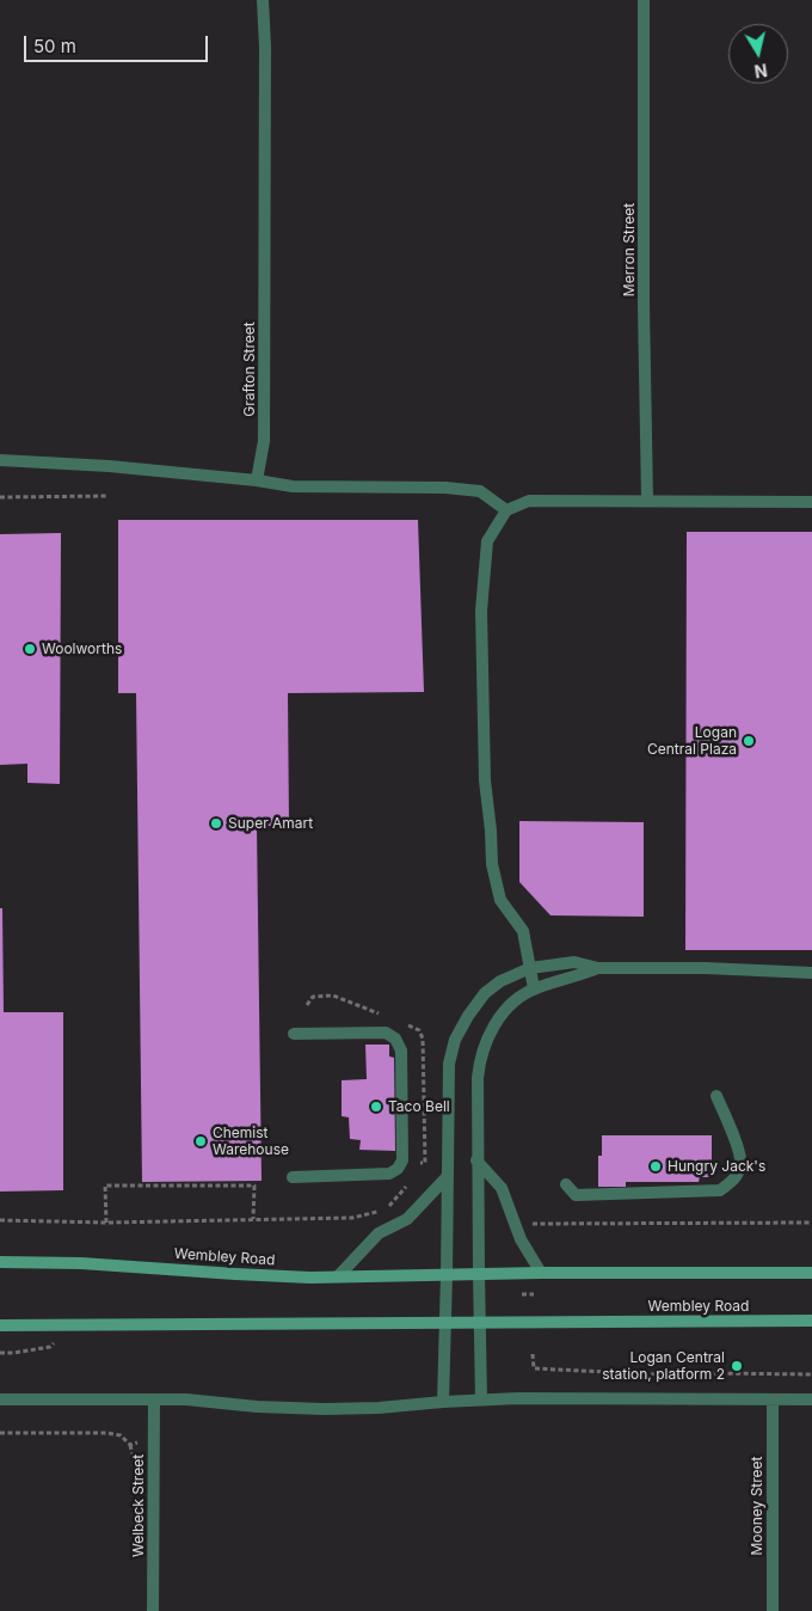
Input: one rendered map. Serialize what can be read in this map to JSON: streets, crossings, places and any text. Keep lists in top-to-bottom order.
{
  "streets": {
    "main road": ["Wembley Road"],
    "street": [
      "Merron Street",
      "Grafton Street",
      "Welbeck Street",
      "Mooney Street"
    ]
  },
  "places": [
    "Woolworths",
    "Logan Central Plaza",
    "Super Amart",
    "Taco Bell",
    "Chemist Warehouse",
    "Hungry Jack's",
    "Logan Central station, platform 2"
  ],
  "scale_bar": "50 m",
  "north": "bottom"
}
